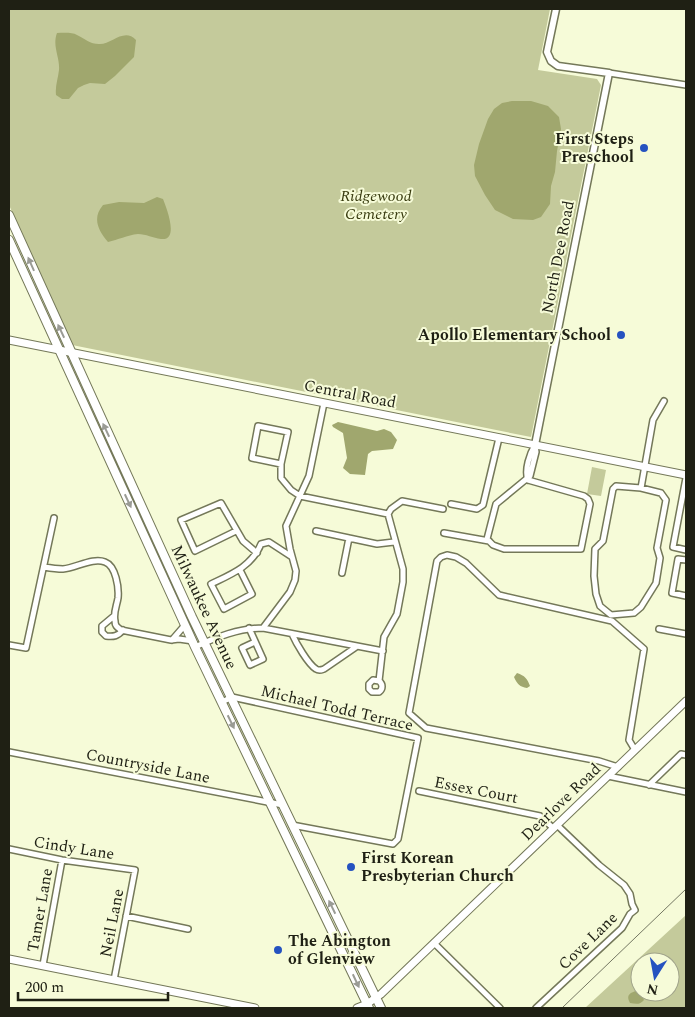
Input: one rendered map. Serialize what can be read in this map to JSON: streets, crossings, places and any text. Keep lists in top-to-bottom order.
{
  "streets": {
    "main road": ["Central Road", "Milwaukee Avenue", "Dearlove Road"],
    "street": [
      "North Dee Road",
      "Michael Todd Terrace",
      "Countryside Lane",
      "Essex Court",
      "Cindy Lane",
      "Tamer Lane",
      "Neil Lane",
      "Cove Lane"
    ]
  },
  "crossings": [
    ["North Dee Road", "Central Road"],
    ["Central Road", "Milwaukee Avenue"],
    ["Milwaukee Avenue", "Michael Todd Terrace"],
    ["Milwaukee Avenue", "Countryside Lane"],
    ["Milwaukee Avenue", "Dearlove Road"],
    ["Essex Court", "Dearlove Road"],
    ["Essex Court", "Cove Lane"],
    ["Dearlove Road", "Cove Lane"],
    ["Cindy Lane", "Tamer Lane"],
    ["Cindy Lane", "Neil Lane"]
  ],
  "parks": ["Ridgewood Cemetery"],
  "places": [
    "First Steps Preschool",
    "Apollo Elementary School",
    "First Korean Presbyterian Church",
    "The Abington of Glenview"
  ],
  "scale_bar": "200 m",
  "north": "bottom"
}
